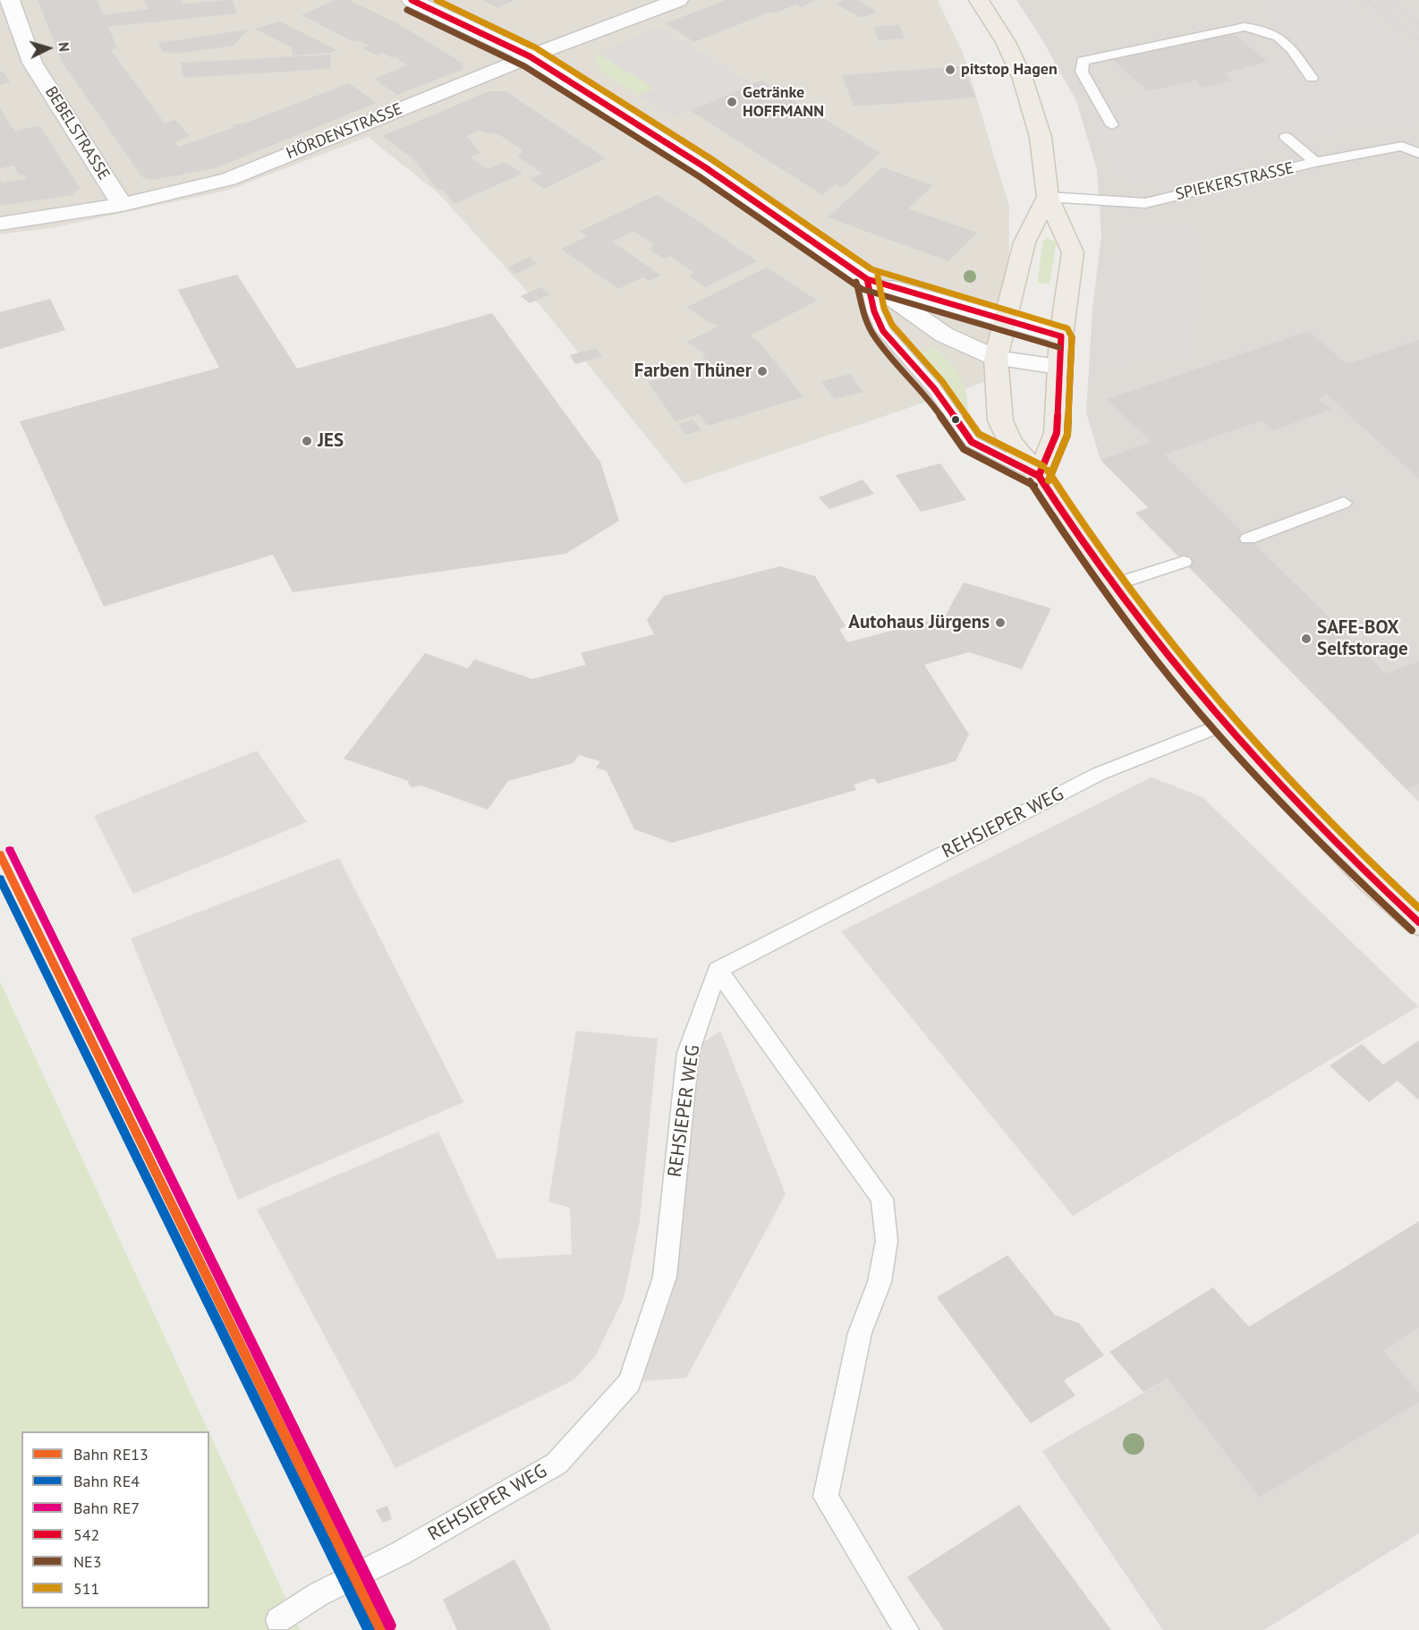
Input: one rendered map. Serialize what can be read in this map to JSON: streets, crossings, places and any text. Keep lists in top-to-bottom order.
{
  "streets": {
    "street": ["HÖRDENSTRASSE", "BEBELSTRASSE"],
    "lane": ["SPIEKERSTRASSE", "REHSIEPER WEG"]
  },
  "crossings": [
    ["HÖRDENSTRASSE", "BEBELSTRASSE"]
  ],
  "places": [
    "pitstop Hagen",
    "Getränke HOFFMANN",
    "Farben Thüner",
    "JES",
    "Autohaus Jürgens",
    "SAFE-BOX Selfstorage"
  ],
  "lines": [
    "transit line 542",
    "transit line 511",
    "transit line NE3",
    "rail line RE7",
    "rail line RE13",
    "rail line RE4"
  ],
  "legend": [
    "Bahn RE13",
    "Bahn RE4",
    "Bahn RE7",
    "542",
    "NE3",
    "511"
  ],
  "north": "right"
}
